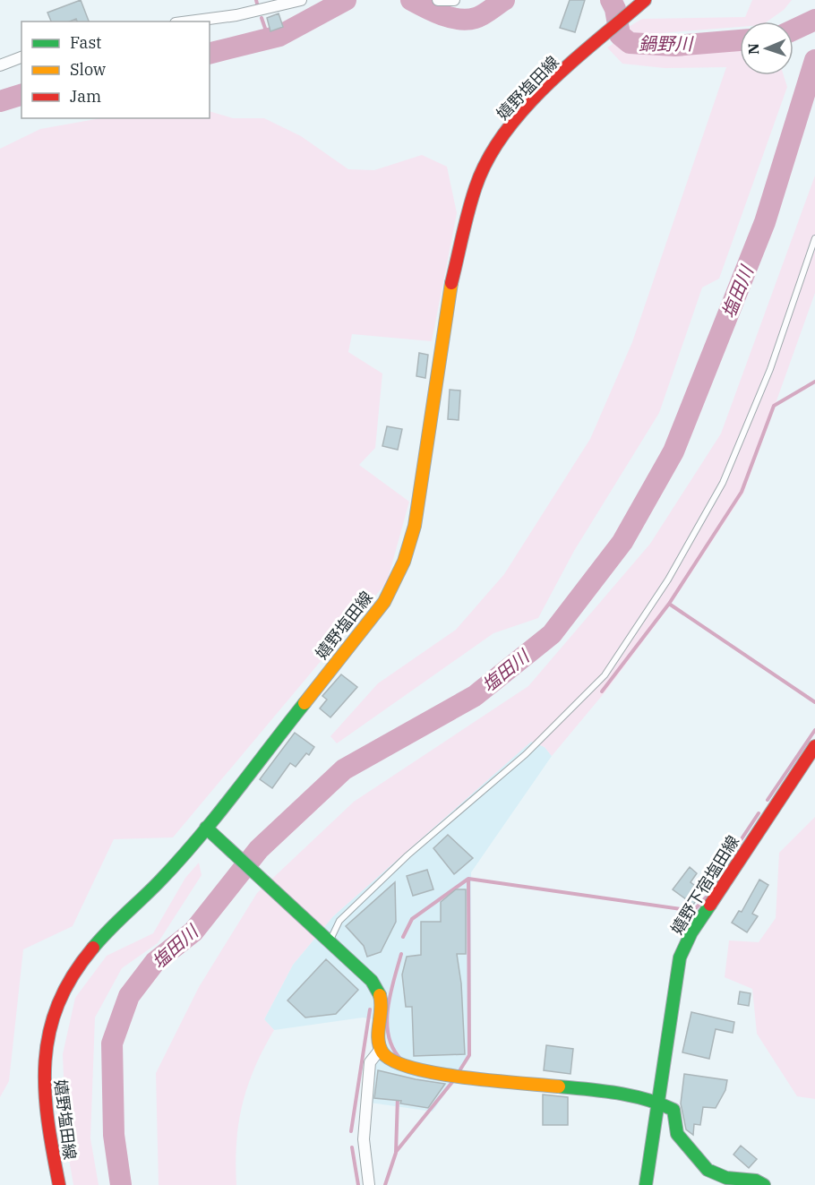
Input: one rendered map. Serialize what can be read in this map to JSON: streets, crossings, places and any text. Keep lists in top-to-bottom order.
{
  "streets": {
    "main road": ["嬉野塩田線", "嬉野下宿塩田線"]
  },
  "water": ["鍋野川", "塩田川"],
  "legend": ["Fast", "Slow", "Jam"],
  "north": "left"
}
